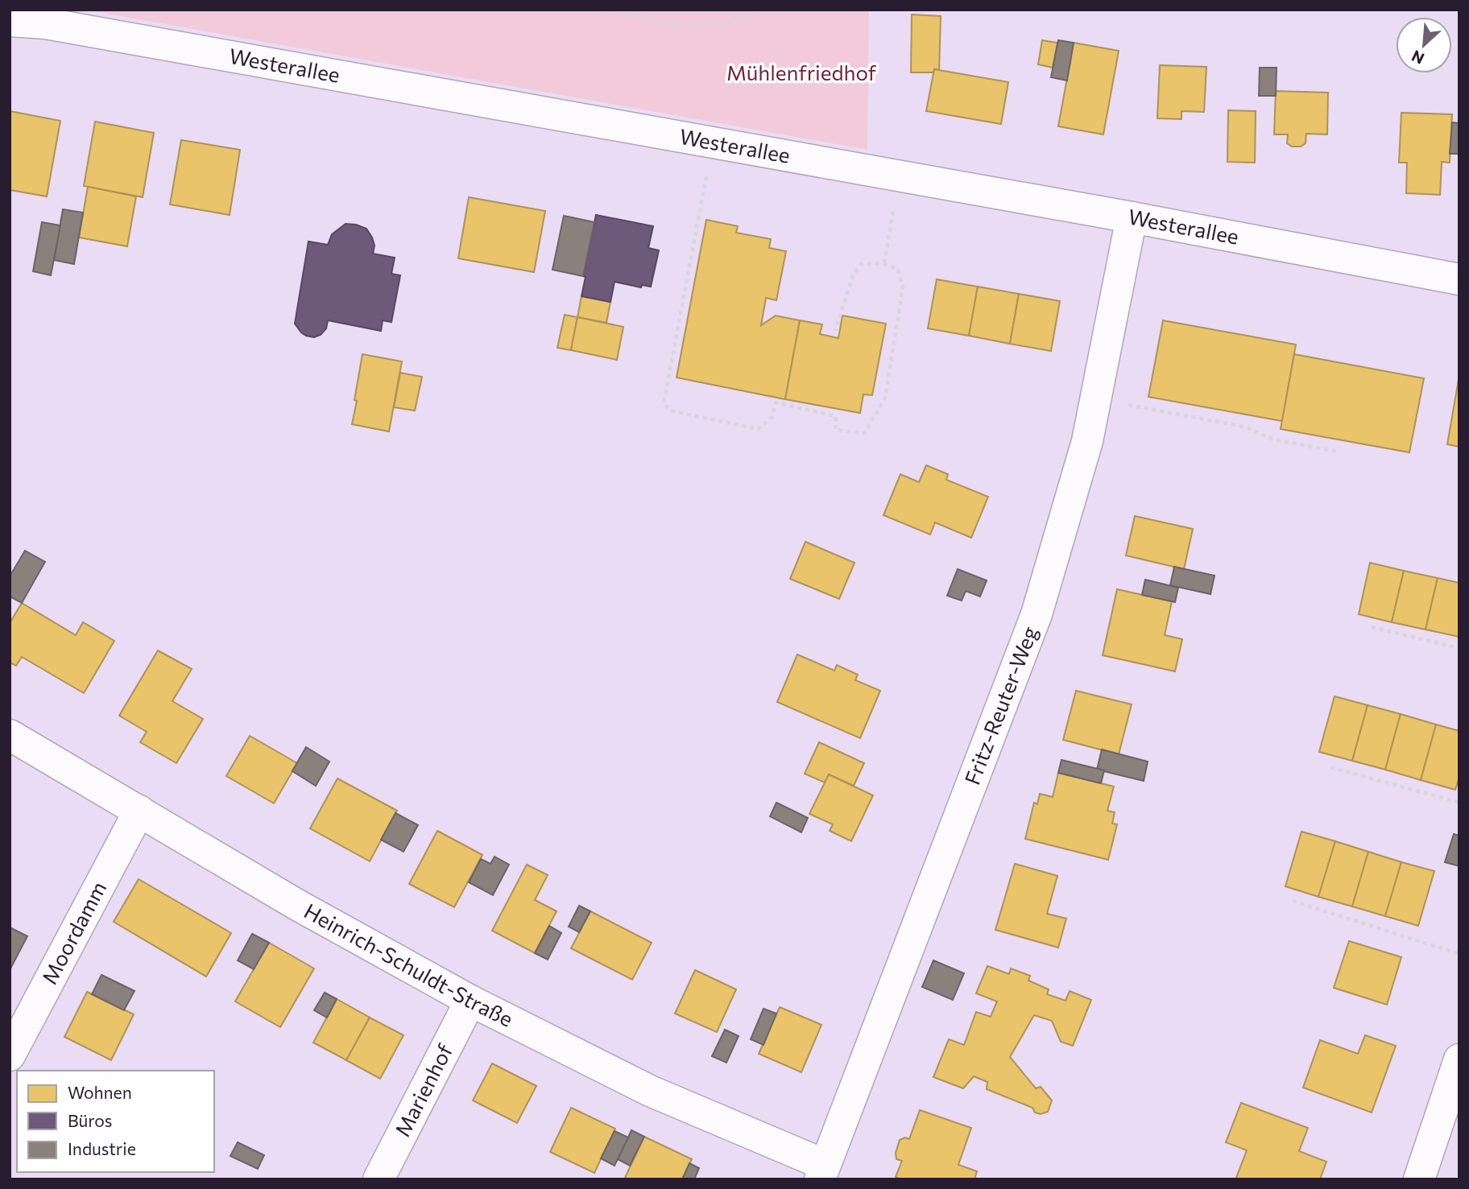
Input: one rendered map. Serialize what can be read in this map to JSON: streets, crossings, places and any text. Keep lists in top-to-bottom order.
{
  "streets": {
    "street": [
      "Westerallee",
      "Fritz-Reuter-Weg",
      "Moordamm",
      "Heinrich-Schuldt-Straße",
      "Marienhof"
    ]
  },
  "crossings": [
    ["Westerallee", "Fritz-Reuter-Weg"],
    ["Fritz-Reuter-Weg", "Heinrich-Schuldt-Straße"],
    ["Moordamm", "Heinrich-Schuldt-Straße"],
    ["Heinrich-Schuldt-Straße", "Marienhof"]
  ],
  "parks": ["Mühlenfriedhof"],
  "legend": ["Wohnen", "Büros", "Industrie"],
  "north": "bottom left"
}
